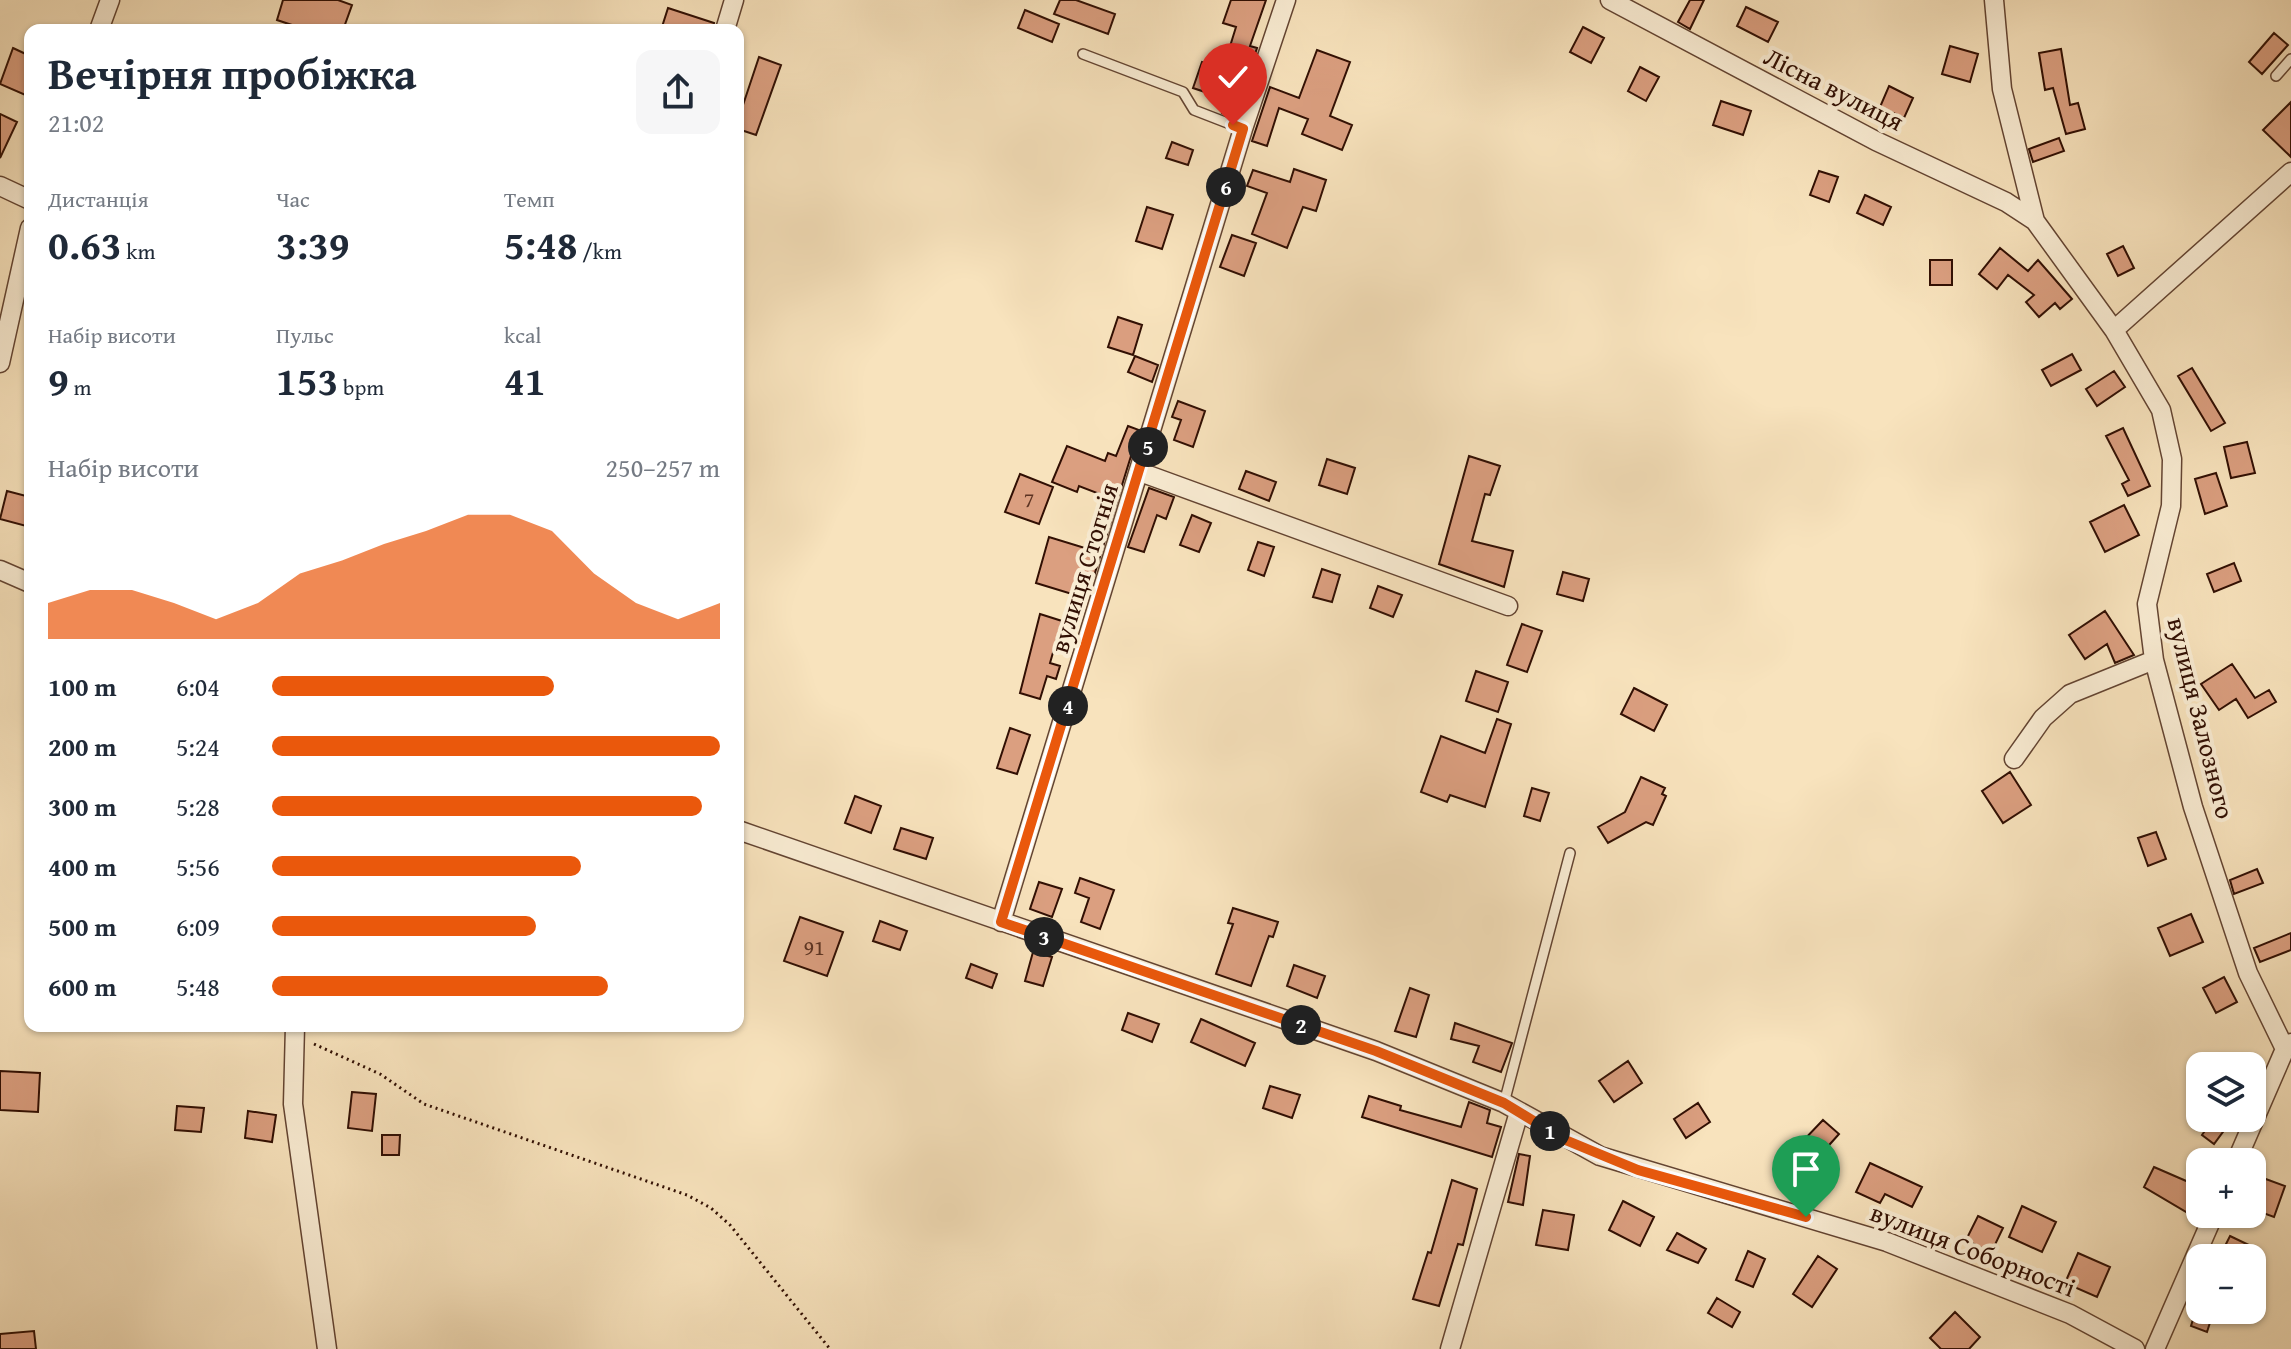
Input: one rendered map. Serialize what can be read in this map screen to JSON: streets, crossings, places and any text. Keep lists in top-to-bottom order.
{
  "streets": {
    "street": [
      "Лісна вулиця",
      "вулиця Стогнія",
      "вулиця Залозного",
      "вулиця Соборності"
    ]
  },
  "crossings": [
    ["Лісна вулиця", "вулиця Залозного"],
    ["вулиця Стогнія", "вулиця Соборності"]
  ],
  "house_numbers": ["7", "91"],
  "page": {
    "heading": ["Вечірня пробіжка", "21:02"],
    "stats": [
      ["Дистанція", "0.63 km"],
      ["Час", "3:39"],
      ["Темп", "5:48 /km"],
      ["Набір висоти", "9 m"],
      ["Пульс", "153 bpm"],
      ["kcal", "41"]
    ],
    "pins": [
      "6",
      "5",
      "4",
      "3",
      "2",
      "1"
    ],
    "chart": ["Набір висоти", "250–257 m"],
    "list": [
      {
        "name": "100 m",
        "note": "6:04"
      },
      {
        "name": "200 m",
        "note": "5:24"
      },
      {
        "name": "300 m",
        "note": "5:28"
      },
      {
        "name": "400 m",
        "note": "5:56"
      },
      {
        "name": "500 m",
        "note": "6:09"
      },
      {
        "name": "600 m",
        "note": "5:48"
      }
    ],
    "map_buttons": ["+", "−"]
  }
}
